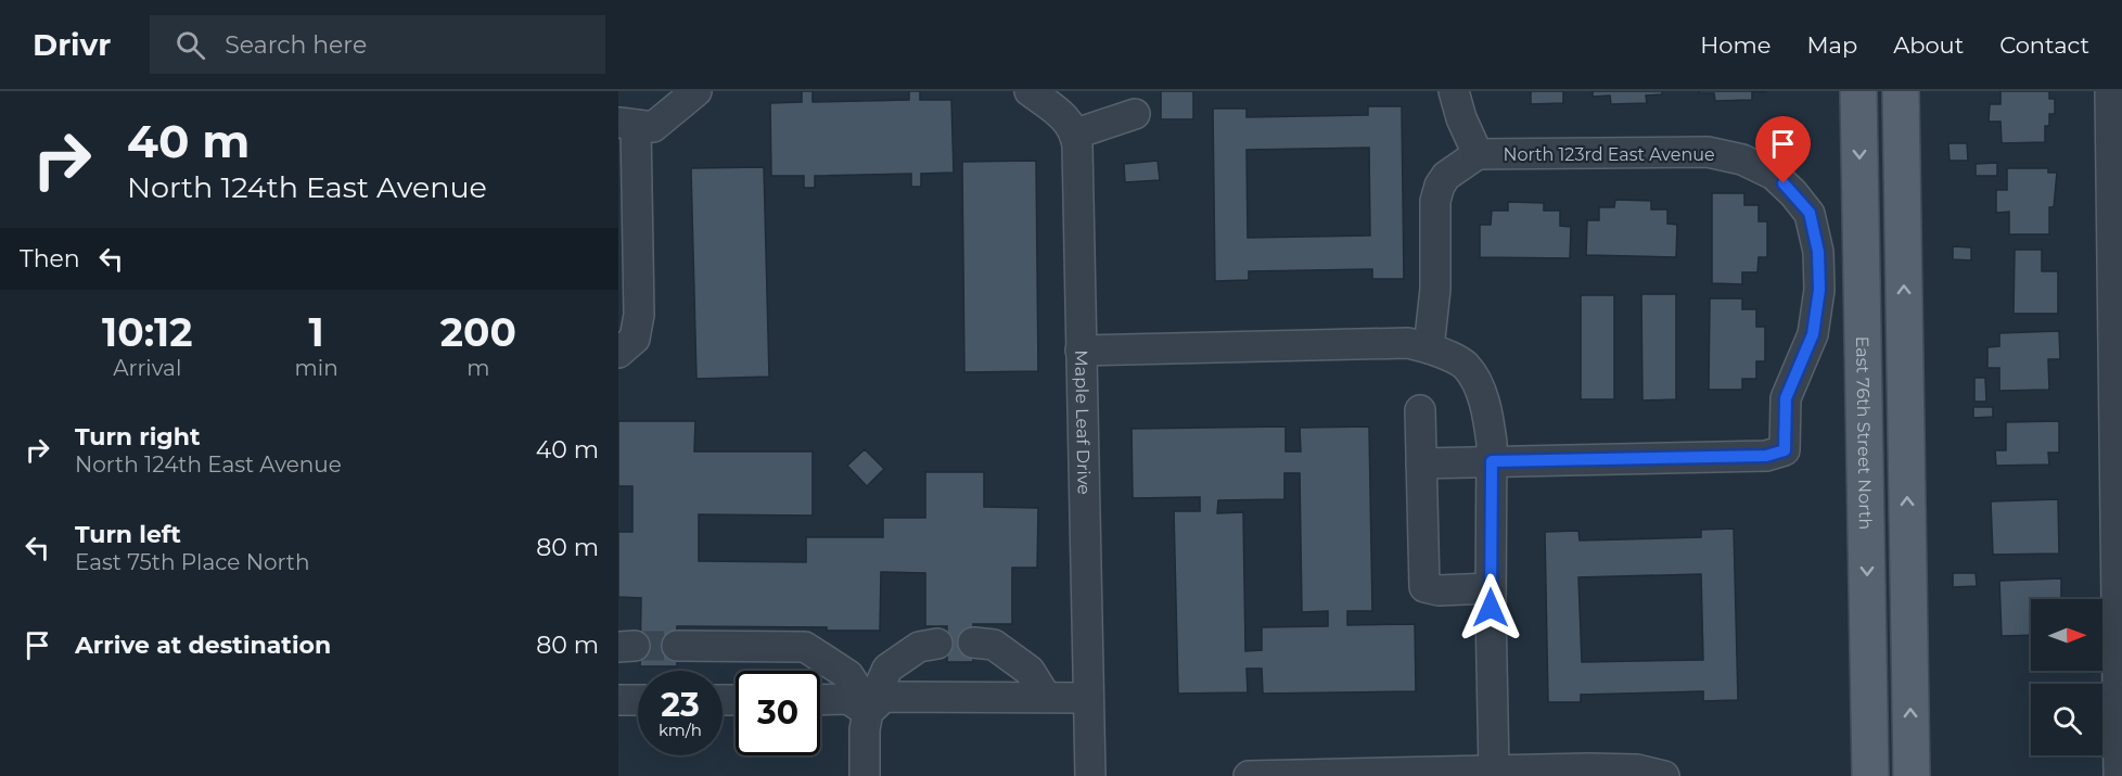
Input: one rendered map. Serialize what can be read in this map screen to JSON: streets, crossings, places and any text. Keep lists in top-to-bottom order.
{
  "streets": {
    "main road": ["East 76th Street North"],
    "street": ["North 123rd East Avenue", "Maple Leaf Drive"]
  },
  "north": "right",
  "page": {
    "header": "Drivr",
    "search": "Search here",
    "nav": [
      "Home",
      "Map",
      "About",
      "Contact"
    ],
    "turn": ["40 m", "North 124th East Avenue"],
    "then": "Then",
    "eta": [
      "10:12",
      "Arrival",
      "1",
      "min",
      "200",
      "m"
    ],
    "list": [
      {
        "name": "Turn right",
        "note": "North 124th East Avenue",
        "value": "40 m"
      },
      {
        "name": "Turn left",
        "note": "East 75th Place North",
        "value": "80 m"
      },
      {
        "name": "Arrive at destination",
        "value": "80 m"
      }
    ],
    "speed": "23 km/h",
    "limit": "30"
  }
}
